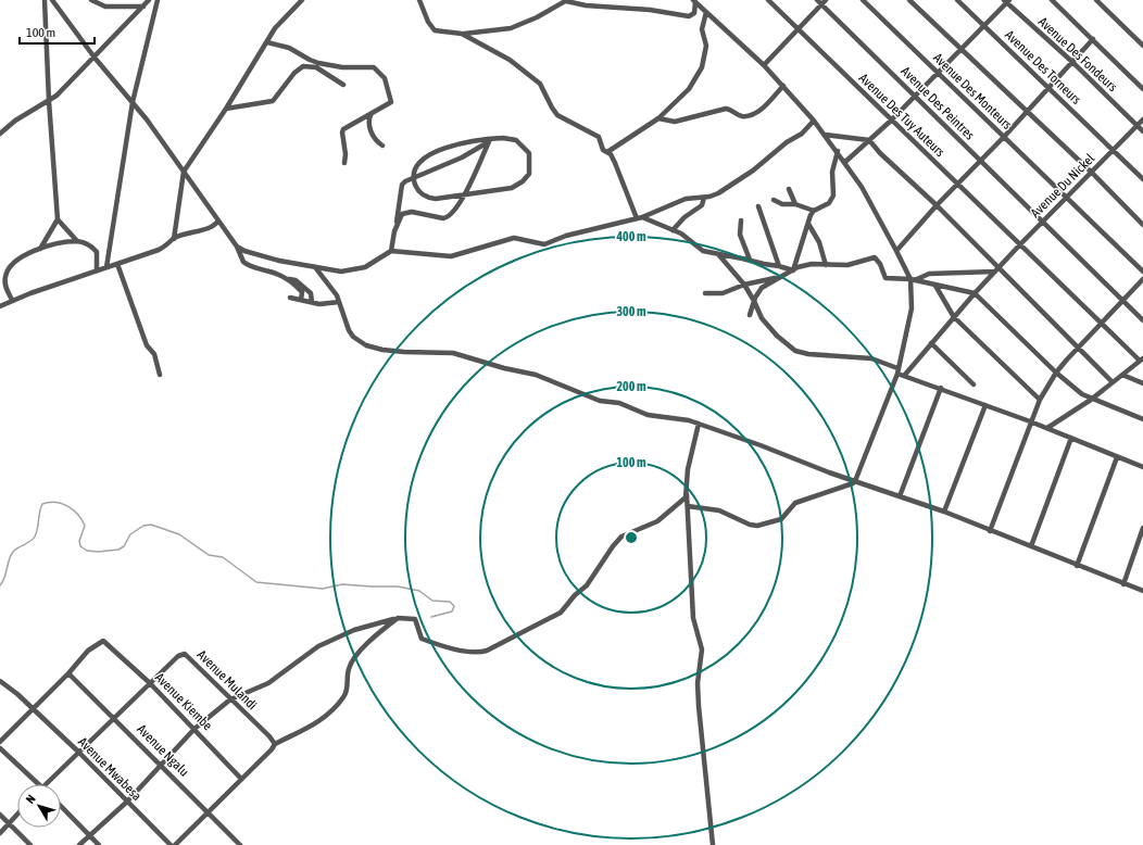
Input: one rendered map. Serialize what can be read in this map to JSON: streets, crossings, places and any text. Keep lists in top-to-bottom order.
{
  "streets": {
    "street": [
      "Avenue Des Fondeurs",
      "Avenue Des Torneurs",
      "Avenue Des Monteurs",
      "Avenue Des Peintres",
      "Avenue Des Tuy Auteurs",
      "Avenue Du Nickel",
      "Avenue Mulandi",
      "Avenue Kiembe",
      "Avenue Ngalu",
      "Avenue Mwabesa"
    ]
  },
  "crossings": [
    ["Avenue Des Fondeurs", "Avenue Du Nickel"],
    ["Avenue Des Torneurs", "Avenue Du Nickel"],
    ["Avenue Des Monteurs", "Avenue Du Nickel"],
    ["Avenue Des Peintres", "Avenue Du Nickel"],
    ["Avenue Des Tuy Auteurs", "Avenue Du Nickel"],
    ["Avenue Mulandi", "Avenue Kiembe"],
    ["Avenue Mulandi", "Avenue Ngalu"],
    ["Avenue Mulandi", "Avenue Mwabesa"],
    ["Avenue Kiembe", "Avenue Ngalu"]
  ],
  "scale_bar": "100 m",
  "north": "top left",
  "rings": [
    "400 m",
    "300 m",
    "200 m",
    "100 m"
  ]
}
